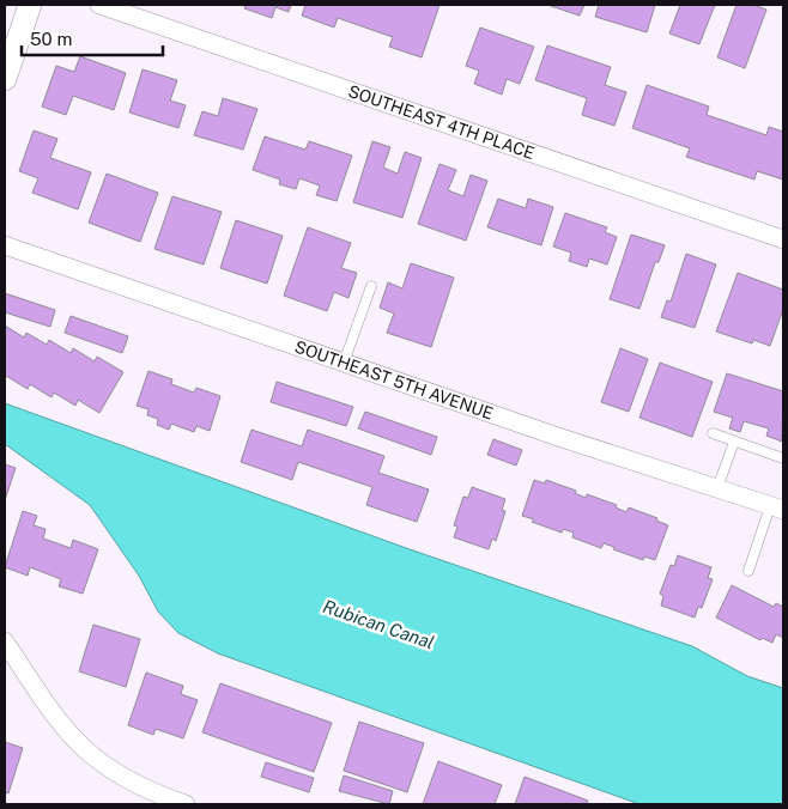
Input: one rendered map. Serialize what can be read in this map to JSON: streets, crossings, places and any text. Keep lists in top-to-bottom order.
{
  "streets": {
    "street": ["SOUTHEAST 4TH PLACE", "SOUTHEAST 5TH AVENUE"]
  },
  "water": ["Rubican Canal"],
  "scale_bar": "50 m"
}
